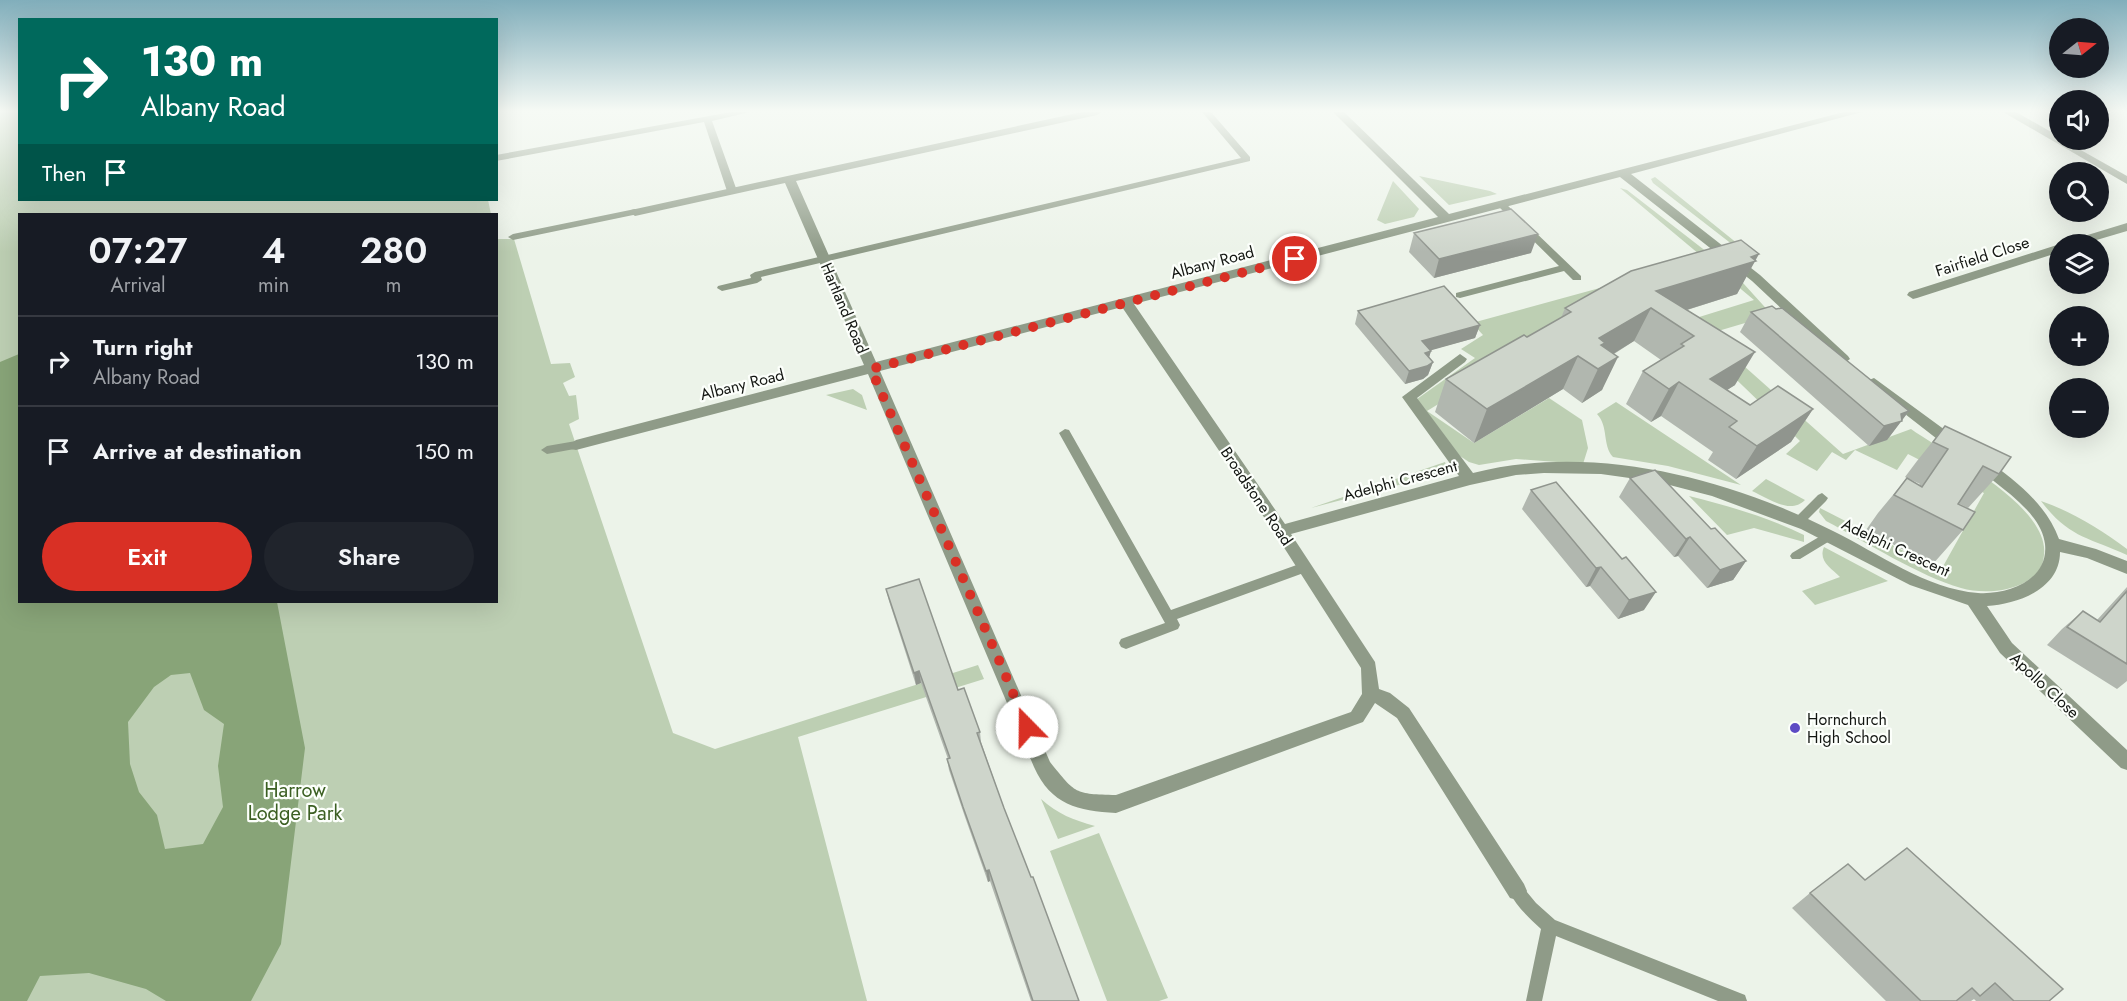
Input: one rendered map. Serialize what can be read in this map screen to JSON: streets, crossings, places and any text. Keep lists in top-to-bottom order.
{
  "streets": {
    "street": [
      "Fairfield Close",
      "Albany Road",
      "Hartland Road",
      "Adelphi Crescent",
      "Broadstone Road",
      "Apollo Close"
    ]
  },
  "crossings": [
    ["Albany Road", "Hartland Road"],
    ["Albany Road", "Broadstone Road"],
    ["Hartland Road", "Broadstone Road"],
    ["Adelphi Crescent", "Broadstone Road"],
    ["Adelphi Crescent", "Apollo Close"]
  ],
  "parks": ["Harrow Lodge Park"],
  "places": ["Hornchurch High School"],
  "north": "right",
  "page": {
    "map_buttons": ["+", "−"],
    "turn": ["130 m", "Albany Road"],
    "then": "Then",
    "eta": [
      "07:27",
      "Arrival",
      "4",
      "min",
      "280",
      "m"
    ],
    "list": [
      {
        "name": "Turn right",
        "note": "Albany Road",
        "value": "130 m"
      },
      {
        "name": "Arrive at destination",
        "value": "150 m"
      }
    ],
    "buttons": ["Exit", "Share"]
  }
}
